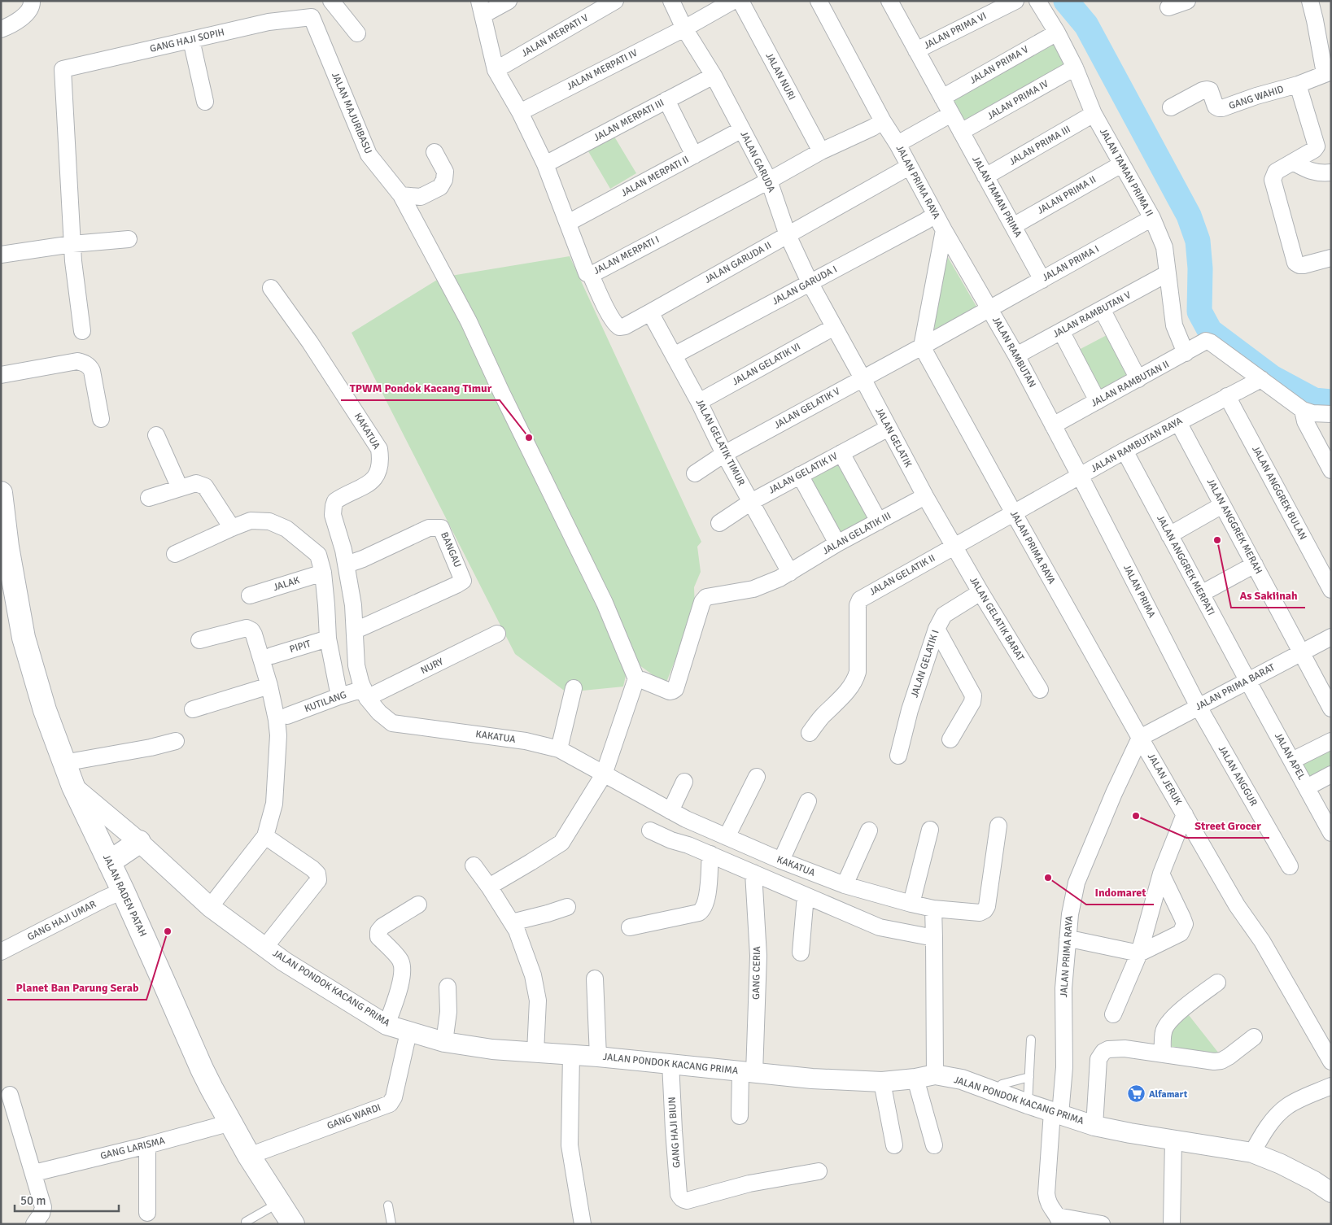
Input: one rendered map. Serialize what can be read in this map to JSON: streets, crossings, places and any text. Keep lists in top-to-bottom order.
{
  "streets": {
    "main road": ["JALAN RADEN PATAH"],
    "street": [
      "JALAN PRIMA VI",
      "JALAN MERPATI V",
      "GANG HAJI SOPIH",
      "JALAN PRIMA V",
      "JALAN MERPATI IV",
      "JALAN NURI",
      "GANG WAHID",
      "JALAN PRIMA IV",
      "JALAN MAJURIBASU",
      "JALAN MERPATI III",
      "JALAN PRIMA III",
      "JALAN GARUDA",
      "JALAN TAMAN PRIMA II",
      "JALAN MERPATI II",
      "JALAN PRIMA RAYA",
      "JALAN PRIMA II",
      "JALAN TAMAN PRIMA",
      "JALAN MERPATI I",
      "JALAN GARUDA II",
      "JALAN PRIMA I",
      "JALAN GARUDA I",
      "JALAN RAMBUTAN V",
      "JALAN RAMBUTAN",
      "JALAN GELATIK VI",
      "JALAN RAMBUTAN II",
      "JALAN GELATIK V",
      "KAKATUA",
      "JALAN GELATIK",
      "JALAN GELATIK TIMUR",
      "JALAN RAMBUTAN RAYA",
      "JALAN GELATIK IV",
      "JALAN ANGGREK BULAN",
      "JALAN ANGGREK MERAH",
      "JALAN GELATIK III",
      "BANGAU",
      "JALAN ANGGREK MERPATI",
      "JALAN GELATIK II",
      "JALAK",
      "JALAN PRIMA",
      "JALAN GELATIK BARAT",
      "PIPIT",
      "JALAN GELATIK I",
      "NURY",
      "JALAN PRIMA BARAT",
      "KUTILANG",
      "JALAN APEL",
      "JALAN ANGGUR",
      "JALAN JERUK",
      "GANG HAJI UMAR",
      "GANG CERIA",
      "JALAN PONDOK KACANG PRIMA",
      "GANG WARDI",
      "GANG HAJI BIUN",
      "GANG LARISMA"
    ]
  },
  "crossings": [
    ["JALAN PRIMA VI", "JALAN TAMAN PRIMA"],
    ["JALAN MERPATI V", "JALAN MERPATI I"],
    ["GANG HAJI SOPIH", "JALAN MAJURIBASU"],
    ["JALAN PRIMA V", "JALAN TAMAN PRIMA II"],
    ["JALAN PRIMA V", "JALAN TAMAN PRIMA"],
    ["JALAN MERPATI IV", "JALAN GARUDA"],
    ["JALAN MERPATI IV", "JALAN MERPATI I"],
    ["JALAN NURI", "JALAN MERPATI I"],
    ["JALAN PRIMA IV", "JALAN TAMAN PRIMA II"],
    ["JALAN PRIMA IV", "JALAN TAMAN PRIMA"],
    ["JALAN MAJURIBASU", "JALAN GELATIK III"],
    ["JALAN MERPATI III", "JALAN GARUDA"],
    ["JALAN MERPATI III", "JALAN MERPATI I"],
    ["JALAN PRIMA III", "JALAN TAMAN PRIMA II"],
    ["JALAN PRIMA III", "JALAN TAMAN PRIMA"],
    ["JALAN GARUDA", "JALAN MERPATI II"],
    ["JALAN GARUDA", "JALAN MERPATI I"],
    ["JALAN GARUDA", "JALAN GARUDA II"],
    ["JALAN GARUDA", "JALAN GARUDA I"],
    ["JALAN GARUDA", "JALAN GELATIK VI"],
    ["JALAN GARUDA", "JALAN GELATIK"],
    ["JALAN TAMAN PRIMA II", "JALAN PRIMA II"],
    ["JALAN TAMAN PRIMA II", "JALAN PRIMA I"],
    ["JALAN TAMAN PRIMA II", "JALAN RAMBUTAN V"],
    ["JALAN TAMAN PRIMA II", "JALAN RAMBUTAN II"],
    ["JALAN MERPATI II", "JALAN MERPATI I"],
    ["JALAN PRIMA RAYA", "JALAN MERPATI I"],
    ["JALAN PRIMA RAYA", "JALAN GARUDA II"],
    ["JALAN PRIMA RAYA", "JALAN PRIMA I"],
    ["JALAN PRIMA RAYA", "JALAN GARUDA I"],
    ["JALAN PRIMA RAYA", "JALAN RAMBUTAN"],
    ["JALAN PRIMA RAYA", "JALAN GELATIK V"],
    ["JALAN PRIMA RAYA", "JALAN RAMBUTAN RAYA"],
    ["JALAN PRIMA RAYA", "JALAN GELATIK II"],
    ["JALAN PRIMA RAYA", "JALAN PRIMA BARAT"],
    ["JALAN PRIMA RAYA", "JALAN JERUK"],
    ["JALAN PRIMA RAYA", "JALAN PONDOK KACANG PRIMA"],
    ["JALAN PRIMA II", "JALAN TAMAN PRIMA"],
    ["JALAN TAMAN PRIMA", "JALAN PRIMA I"],
    ["JALAN MERPATI I", "JALAN GARUDA II"],
    ["JALAN GARUDA II", "JALAN GELATIK TIMUR"],
    ["JALAN PRIMA I", "JALAN RAMBUTAN"],
    ["JALAN PRIMA I", "JALAN GELATIK V"],
    ["JALAN GARUDA I", "JALAN GELATIK TIMUR"],
    ["JALAN RAMBUTAN V", "JALAN RAMBUTAN"],
    ["JALAN RAMBUTAN", "JALAN RAMBUTAN II"],
    ["JALAN RAMBUTAN", "JALAN RAMBUTAN RAYA"],
    ["JALAN RAMBUTAN", "JALAN PRIMA"],
    ["JALAN GELATIK VI", "JALAN GELATIK"],
    ["JALAN GELATIK VI", "JALAN GELATIK TIMUR"],
    ["JALAN RAMBUTAN II", "JALAN RAMBUTAN RAYA"],
    ["JALAN GELATIK V", "JALAN GELATIK"],
    ["JALAN GELATIK V", "JALAN GELATIK TIMUR"],
    ["KAKATUA", "BANGAU"],
    ["KAKATUA", "NURY"],
    ["KAKATUA", "KUTILANG"],
    ["JALAN GELATIK", "JALAN GELATIK IV"],
    ["JALAN GELATIK", "JALAN GELATIK III"],
    ["JALAN GELATIK", "JALAN GELATIK II"],
    ["JALAN GELATIK", "JALAN GELATIK BARAT"],
    ["JALAN GELATIK TIMUR", "JALAN GELATIK IV"],
    ["JALAN GELATIK TIMUR", "JALAN GELATIK III"],
    ["JALAN RAMBUTAN RAYA", "JALAN ANGGREK BULAN"],
    ["JALAN RAMBUTAN RAYA", "JALAN ANGGREK MERAH"],
    ["JALAN RAMBUTAN RAYA", "JALAN ANGGREK MERPATI"],
    ["JALAN RAMBUTAN RAYA", "JALAN GELATIK II"],
    ["JALAN RAMBUTAN RAYA", "JALAN PRIMA"],
    ["JALAN ANGGREK MERAH", "JALAN PRIMA BARAT"],
    ["JALAN ANGGREK MERPATI", "JALAN PRIMA BARAT"],
    ["JALAN ANGGREK MERPATI", "JALAN APEL"],
    ["JALAN GELATIK II", "JALAN GELATIK BARAT"],
    ["JALAN PRIMA", "JALAN PRIMA BARAT"],
    ["JALAN PRIMA", "JALAN ANGGUR"],
    ["JALAN GELATIK BARAT", "JALAN GELATIK I"],
    ["NURY", "KUTILANG"],
    ["JALAN PRIMA BARAT", "JALAN APEL"],
    ["JALAN PRIMA BARAT", "JALAN ANGGUR"],
    ["JALAN PRIMA BARAT", "JALAN JERUK"],
    ["JALAN RADEN PATAH", "GANG HAJI UMAR"],
    ["JALAN RADEN PATAH", "JALAN PONDOK KACANG PRIMA"],
    ["JALAN RADEN PATAH", "GANG WARDI"],
    ["JALAN RADEN PATAH", "GANG LARISMA"],
    ["GANG CERIA", "JALAN PONDOK KACANG PRIMA"],
    ["JALAN PONDOK KACANG PRIMA", "GANG WARDI"],
    ["JALAN PONDOK KACANG PRIMA", "GANG HAJI BIUN"]
  ],
  "places": {
    "other": [
      "TPWM Pondok Kacang Timur",
      "As Sakiinah",
      "Street Grocer",
      "Indomaret",
      "Planet Ban Parung Serab"
    ],
    "supermarket": ["Alfamart"]
  },
  "scale_bar": "50 m"
}
